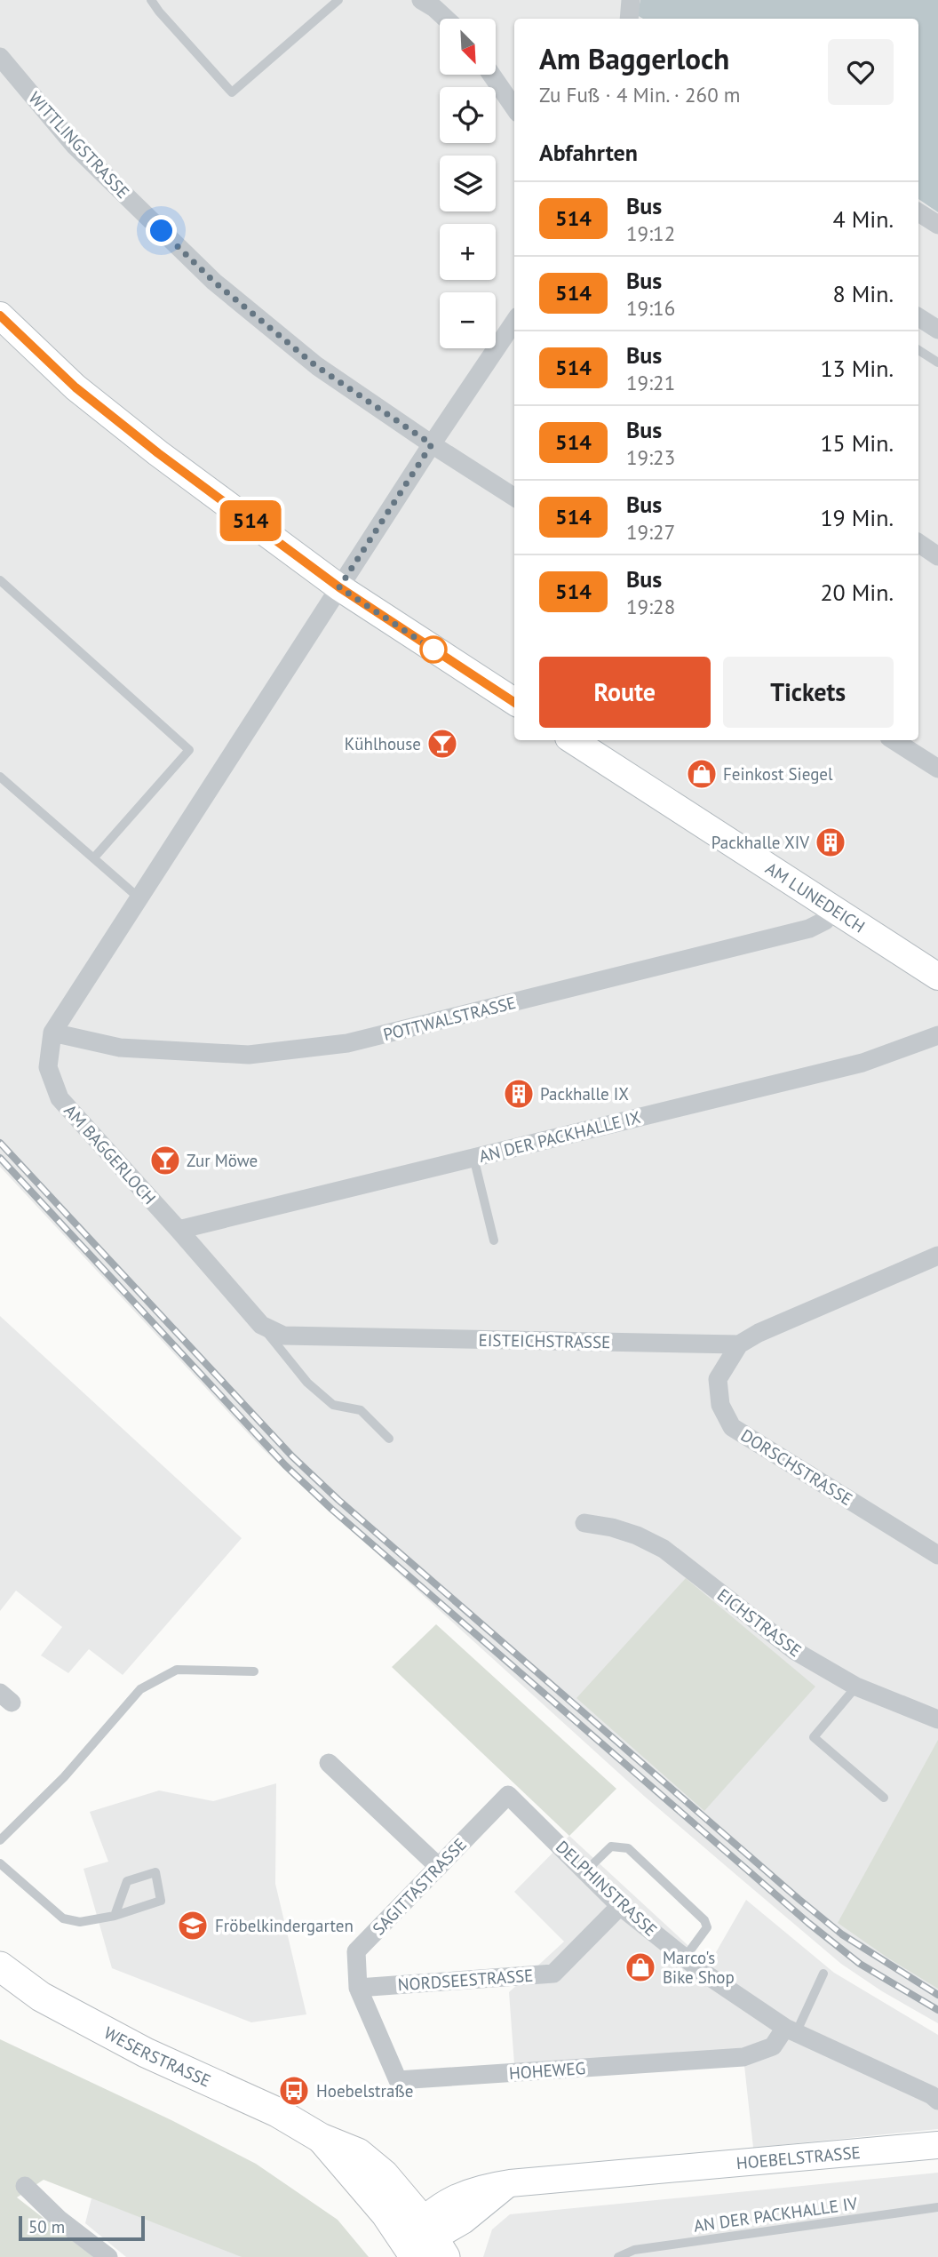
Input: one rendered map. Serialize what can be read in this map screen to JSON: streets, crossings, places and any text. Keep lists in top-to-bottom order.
{
  "streets": {
    "main road": ["WESERSTRASSE"],
    "street": [
      "WITTLINGSTRASSE",
      "AM LUNEDEICH",
      "POTTWALSTRASSE",
      "AN DER PACKHALLE IX",
      "AM BAGGERLOCH",
      "EISTEICHSTRASSE",
      "DORSCHSTRASSE",
      "EICHSTRASSE",
      "SAGITTASTRASSE",
      "DELPHINSTRASSE",
      "NORDSEESTRASSE",
      "HOHEWEG",
      "HOEBELSTRASSE"
    ],
    "lane": ["AN DER PACKHALLE IV"]
  },
  "crossings": [
    ["WITTLINGSTRASSE", "AM BAGGERLOCH"],
    ["AM LUNEDEICH", "POTTWALSTRASSE"],
    ["POTTWALSTRASSE", "AM BAGGERLOCH"],
    ["AN DER PACKHALLE IX", "AM BAGGERLOCH"],
    ["AN DER PACKHALLE IX", "EISTEICHSTRASSE"],
    ["AM BAGGERLOCH", "EISTEICHSTRASSE"],
    ["EISTEICHSTRASSE", "DORSCHSTRASSE"],
    ["SAGITTASTRASSE", "DELPHINSTRASSE"],
    ["SAGITTASTRASSE", "NORDSEESTRASSE"],
    ["SAGITTASTRASSE", "HOHEWEG"],
    ["DELPHINSTRASSE", "NORDSEESTRASSE"],
    ["DELPHINSTRASSE", "HOHEWEG"],
    ["NORDSEESTRASSE", "HOHEWEG"],
    ["WESERSTRASSE", "HOEBELSTRASSE"]
  ],
  "places": {
    "bar": ["Kühlhouse", "Zur Möwe"],
    "shop": ["Feinkost Siegel", "Marco's Bike Shop"],
    "building": ["Packhalle XIV", "Packhalle IX"],
    "school or university": ["Fröbelkindergarten"],
    "bus stop": ["Hoebelstraße"]
  },
  "lines": ["bus line 514"],
  "scale_bar": "50 m",
  "north": "bottom right",
  "page": {
    "on_map": "514",
    "map_buttons": ["+", "−"],
    "heading": [
      ["Am Baggerloch", "Zu Fuß · 4 Min. · 260 m"],
      "Abfahrten"
    ],
    "list": [
      {
        "mark": "514",
        "name": "Bus",
        "note": "19:12",
        "value": "4 Min."
      },
      {
        "mark": "514",
        "name": "Bus",
        "note": "19:16",
        "value": "8 Min."
      },
      {
        "mark": "514",
        "name": "Bus",
        "note": "19:21",
        "value": "13 Min."
      },
      {
        "mark": "514",
        "name": "Bus",
        "note": "19:23",
        "value": "15 Min."
      },
      {
        "mark": "514",
        "name": "Bus",
        "note": "19:27",
        "value": "19 Min."
      },
      {
        "mark": "514",
        "name": "Bus",
        "note": "19:28",
        "value": "20 Min."
      }
    ],
    "buttons": ["Route", "Tickets"],
    "scale": "50 m"
  }
}
